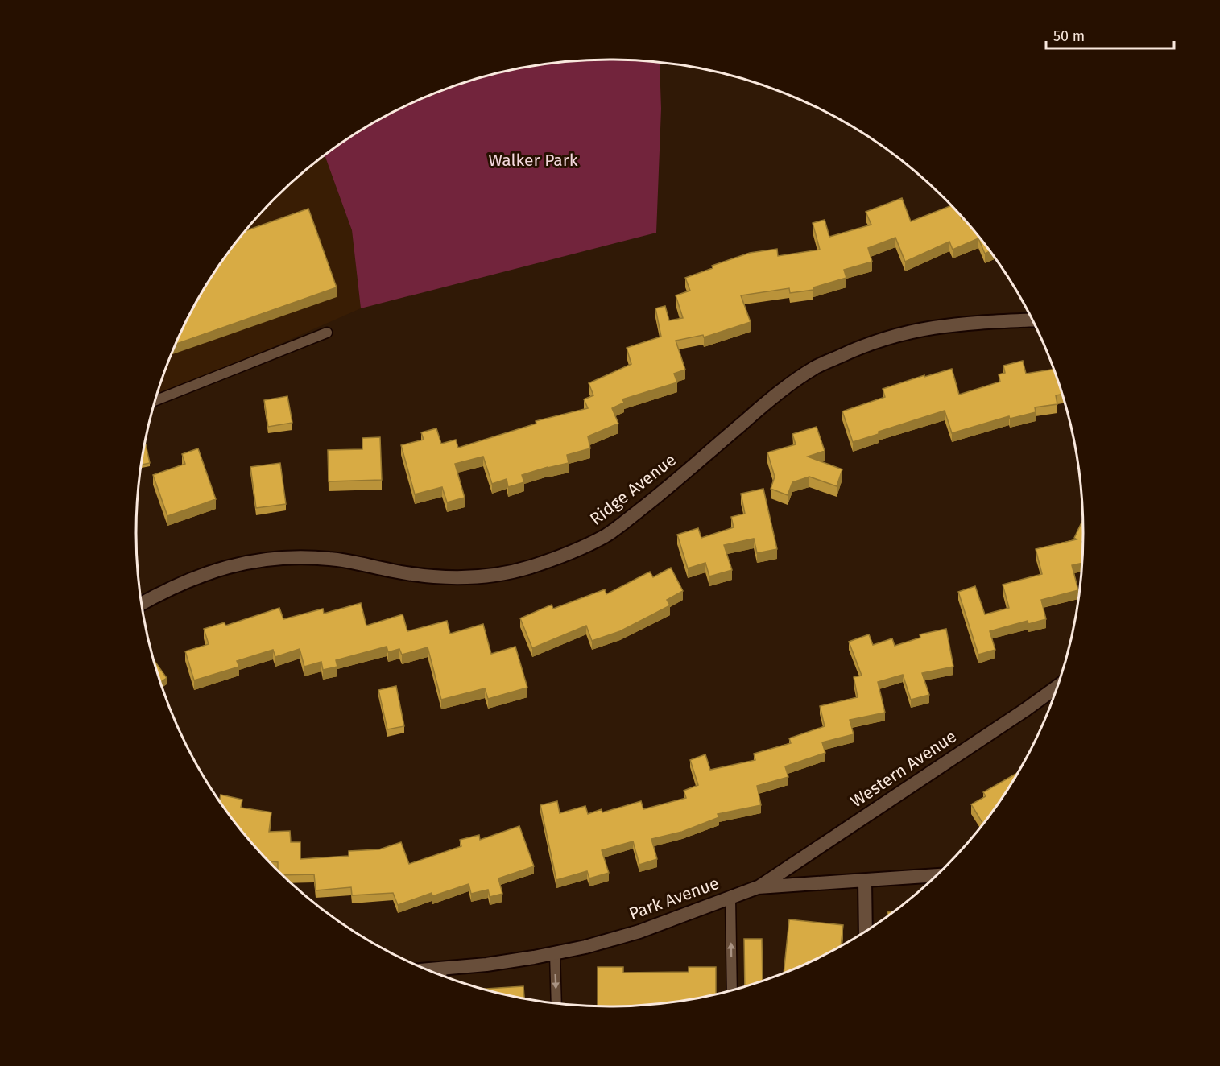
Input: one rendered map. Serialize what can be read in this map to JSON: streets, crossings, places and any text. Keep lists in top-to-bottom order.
{
  "streets": {
    "street": ["Ridge Avenue", "Western Avenue", "Park Avenue"]
  },
  "crossings": [
    ["Western Avenue", "Park Avenue"]
  ],
  "parks": ["Walker Park"],
  "scale_bar": "50 m"
}
